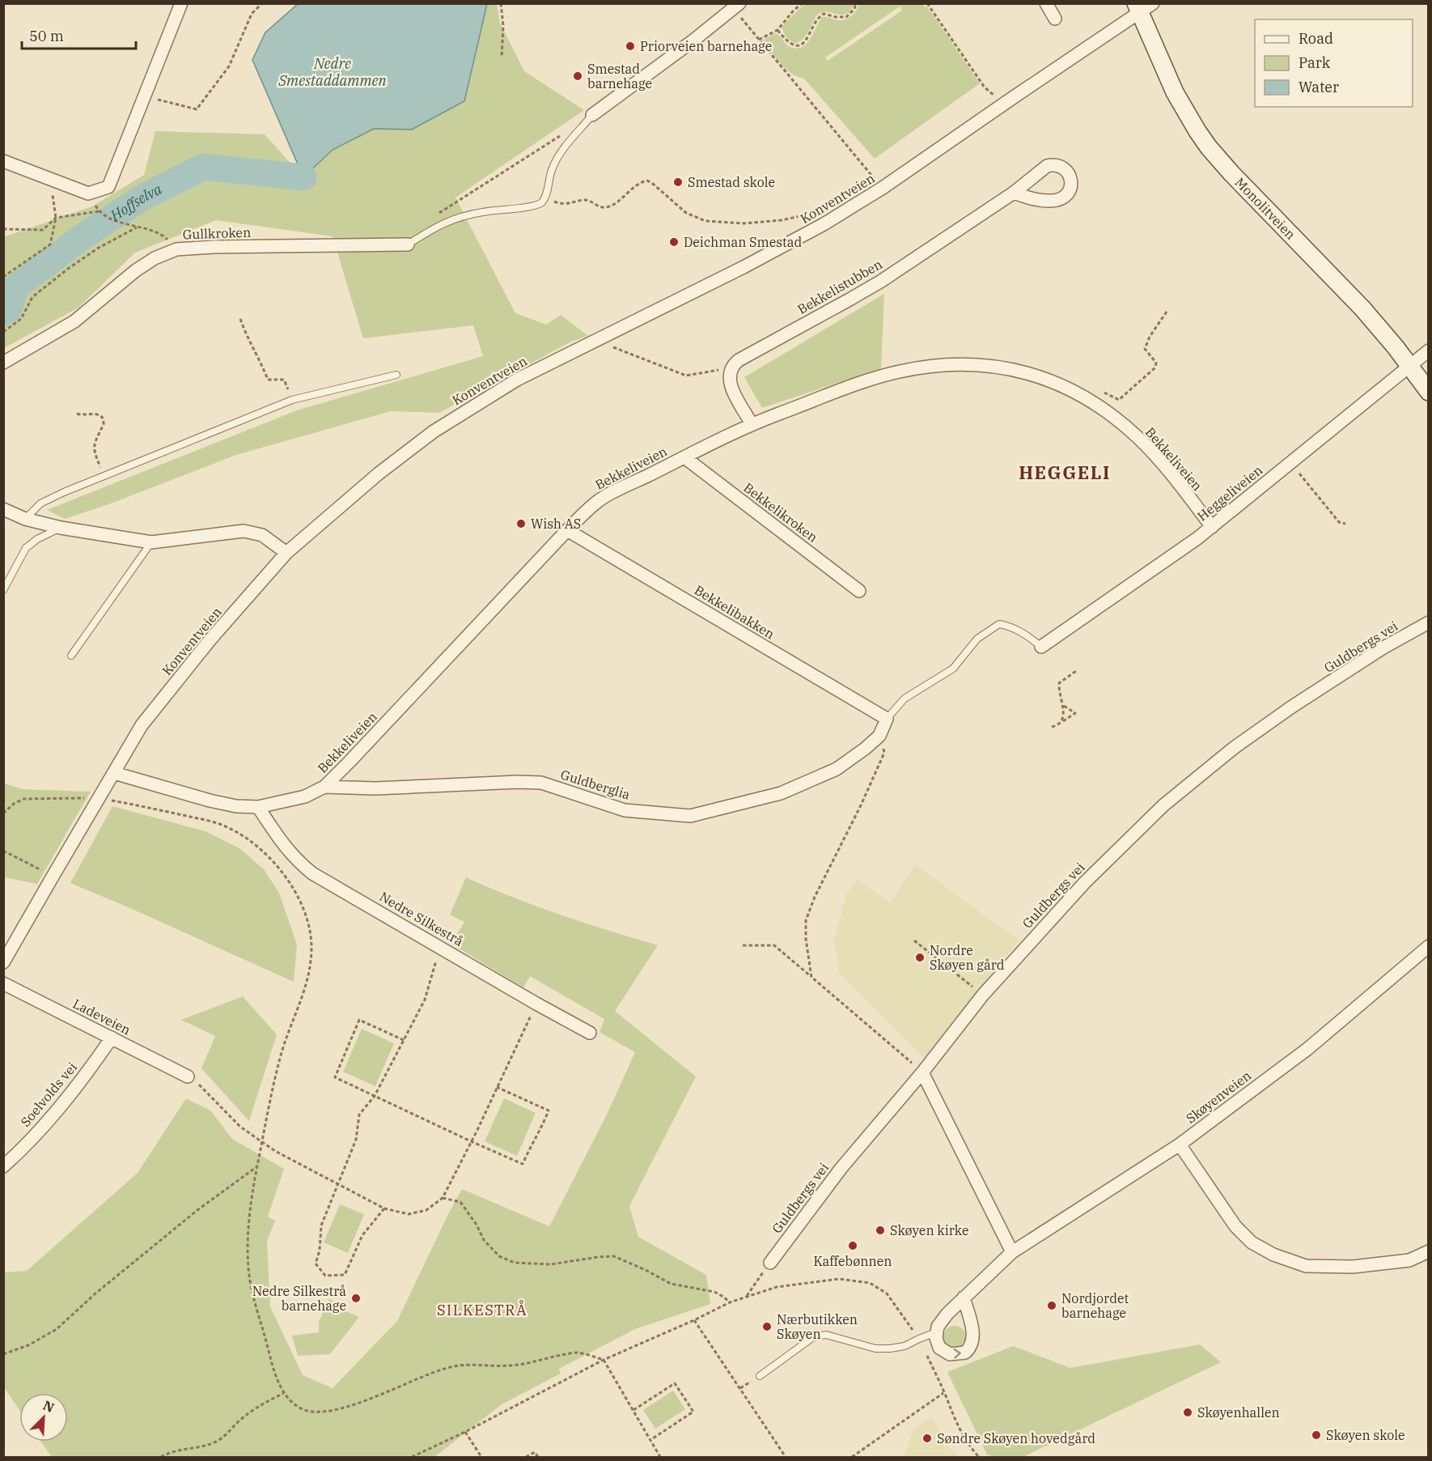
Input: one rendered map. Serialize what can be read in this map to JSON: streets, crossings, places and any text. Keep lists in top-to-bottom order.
{
  "streets": {
    "street": [
      "Konventveien",
      "Monolitveien",
      "Gullkroken",
      "Bekkelistubben",
      "Bekkeliveien",
      "Heggeliveien",
      "Bekkelikroken",
      "Bekkelibakken",
      "Guldbergs vei",
      "Guldberglia",
      "Nedre Silkestrå",
      "Ladeveien",
      "Soelvolds vei",
      "Skøyenveien"
    ]
  },
  "crossings": [
    ["Konventveien", "Monolitveien"],
    ["Konventveien", "Bekkeliveien"],
    ["Monolitveien", "Heggeliveien"],
    ["Bekkeliveien", "Heggeliveien"],
    ["Bekkeliveien", "Bekkelikroken"],
    ["Bekkeliveien", "Bekkelibakken"],
    ["Bekkeliveien", "Guldberglia"],
    ["Bekkeliveien", "Nedre Silkestrå"],
    ["Bekkelibakken", "Guldberglia"],
    ["Ladeveien", "Soelvolds vei"]
  ],
  "districts": ["HEGGELI", "SILKESTRÅ"],
  "water": ["Nedre Smestaddammen", "Hoffselva"],
  "places": [
    "Priorveien barnehage",
    "Smestad barnehage",
    "Smestad skole",
    "Deichman Smestad",
    "Wish AS",
    "Nordre Skøyen gård",
    "Skøyen kirke",
    "Kaffebønnen",
    "Nedre Silkestrå barnehage",
    "Nordjordet barnehage",
    "Nærbutikken Skøyen",
    "Skøyenhallen",
    "Skøyen skole",
    "Søndre Skøyen hovedgård"
  ],
  "legend": ["Road", "Park", "Water"],
  "scale_bar": "50 m",
  "north": "top right"
}
